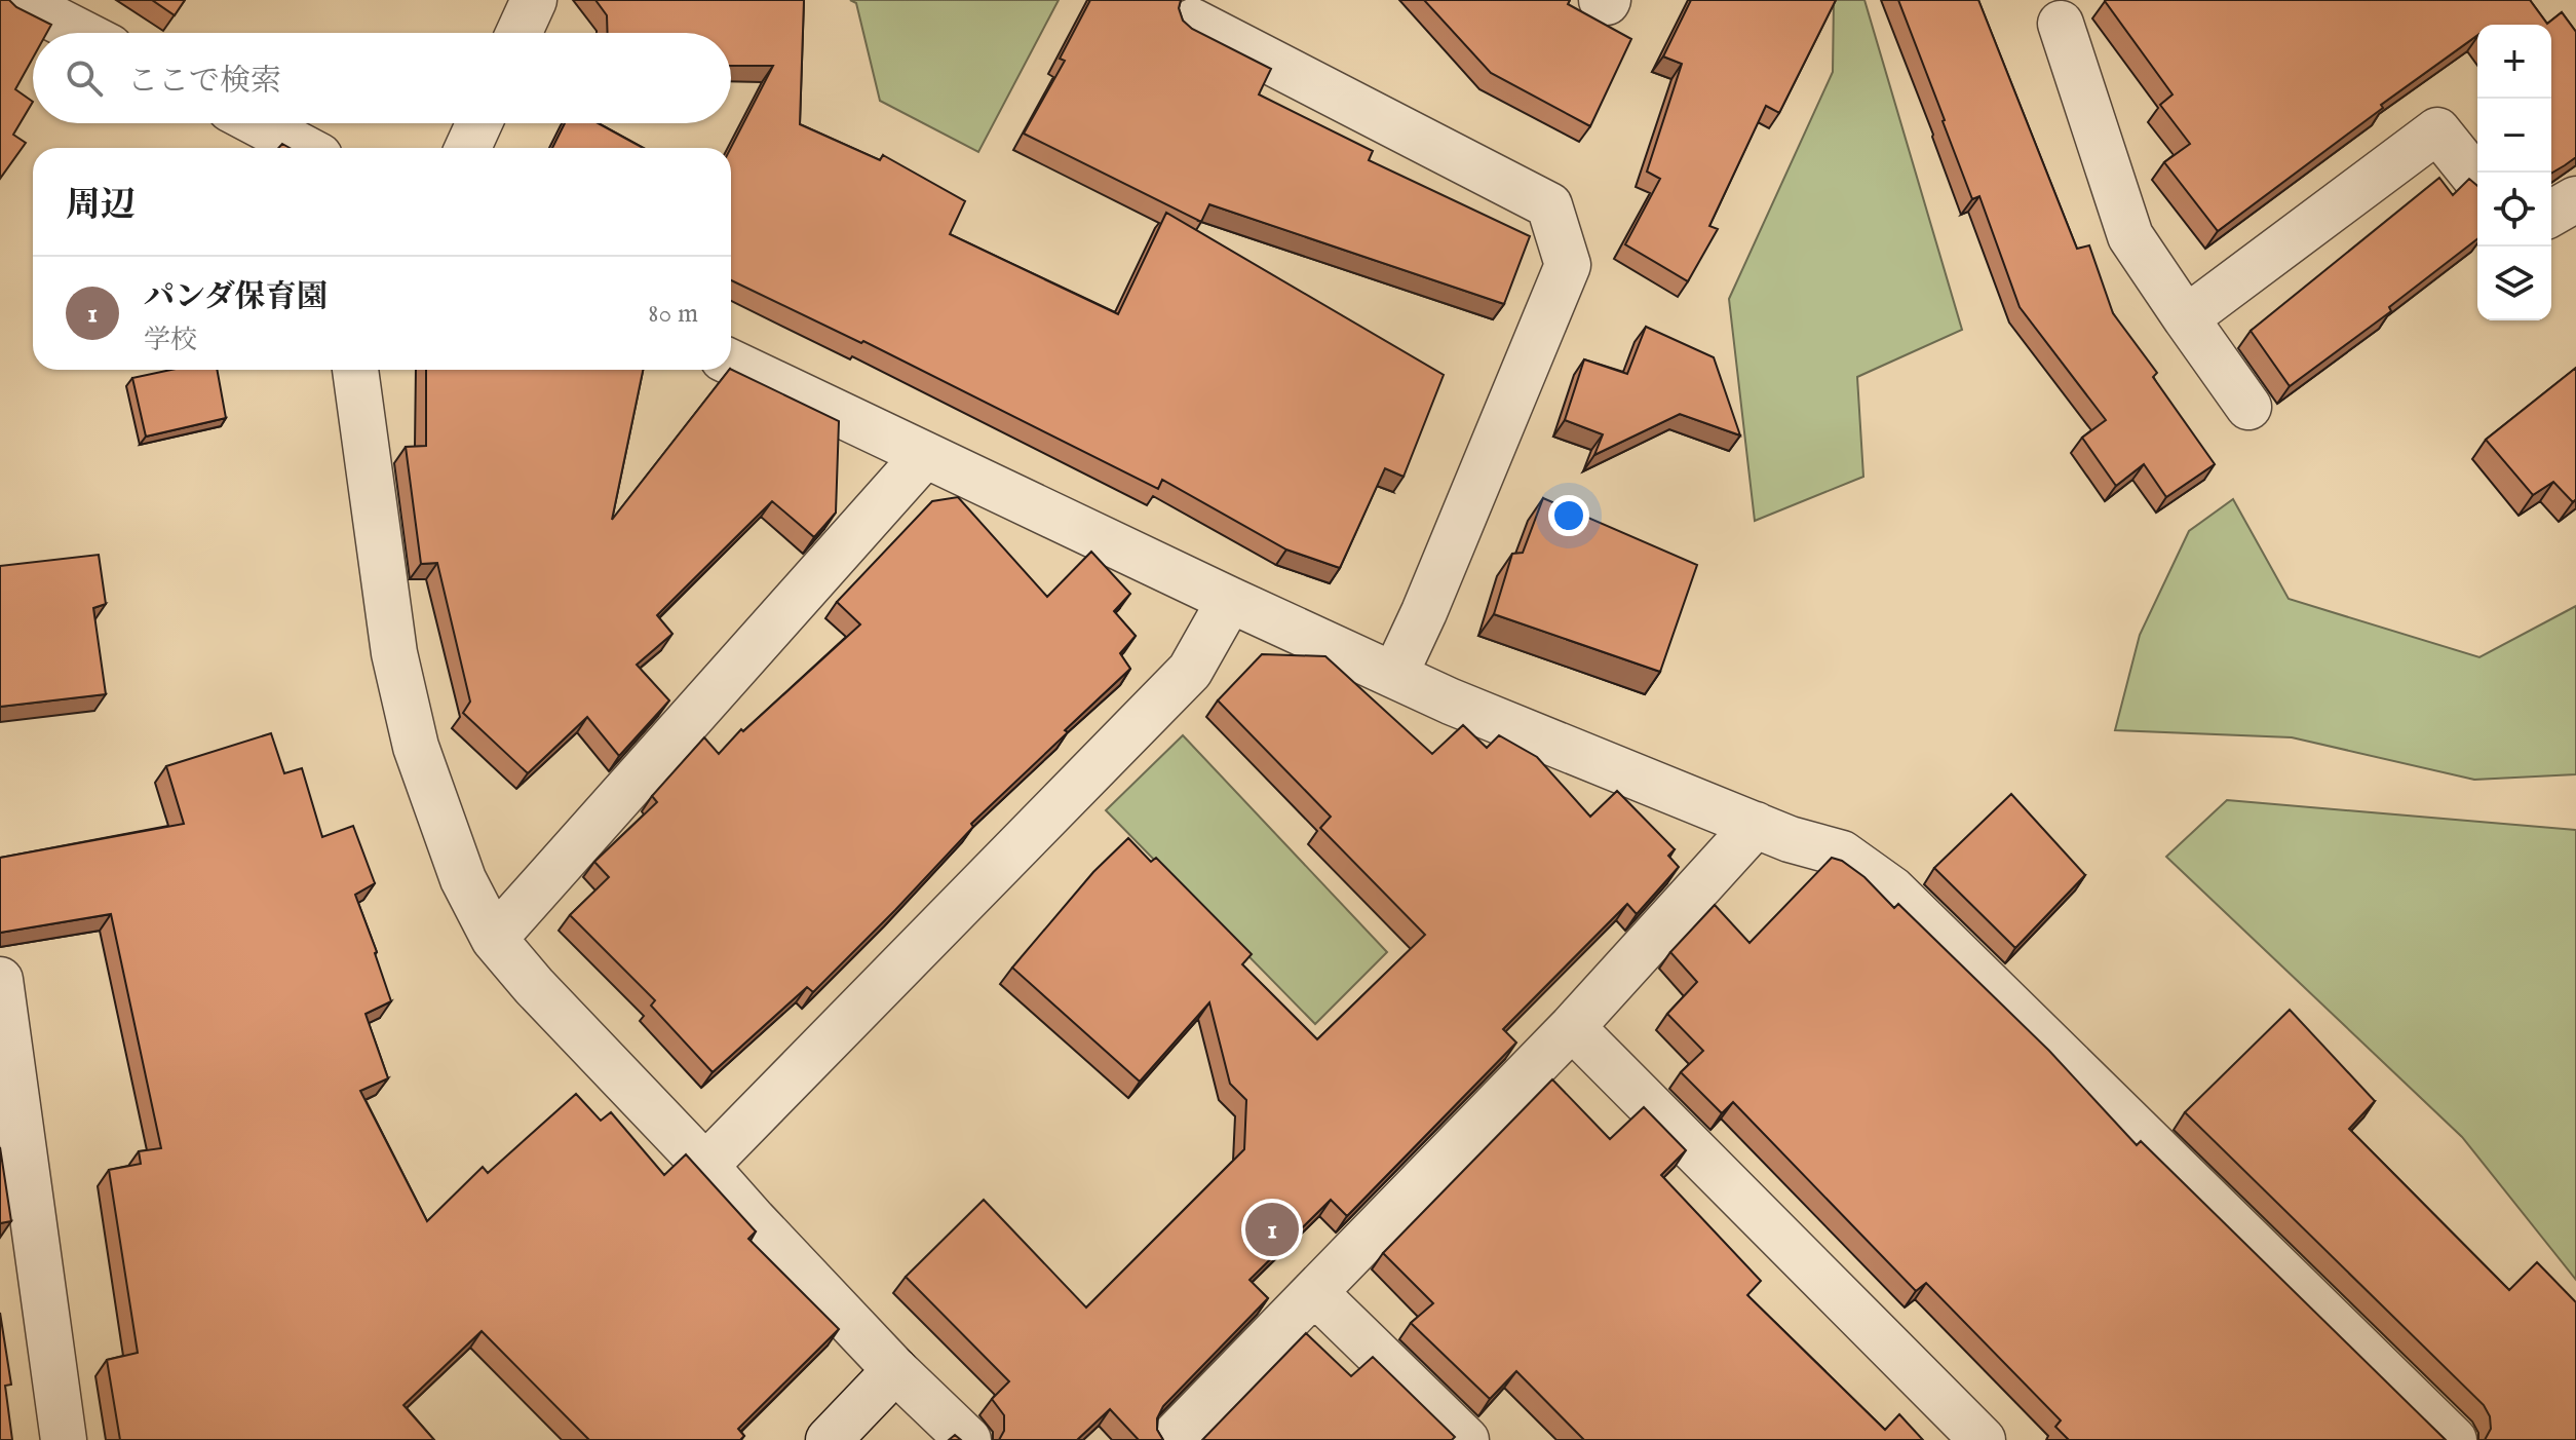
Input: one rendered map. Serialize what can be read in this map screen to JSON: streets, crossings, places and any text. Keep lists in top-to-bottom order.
{
  "page": {
    "map_buttons": ["+", "−"],
    "search": "ここで検索",
    "heading": "周辺",
    "list": [
      {
        "mark": "1",
        "name": "パンダ保育園",
        "note": "学校",
        "value": "80 m"
      }
    ],
    "pins": "1"
  }
}
